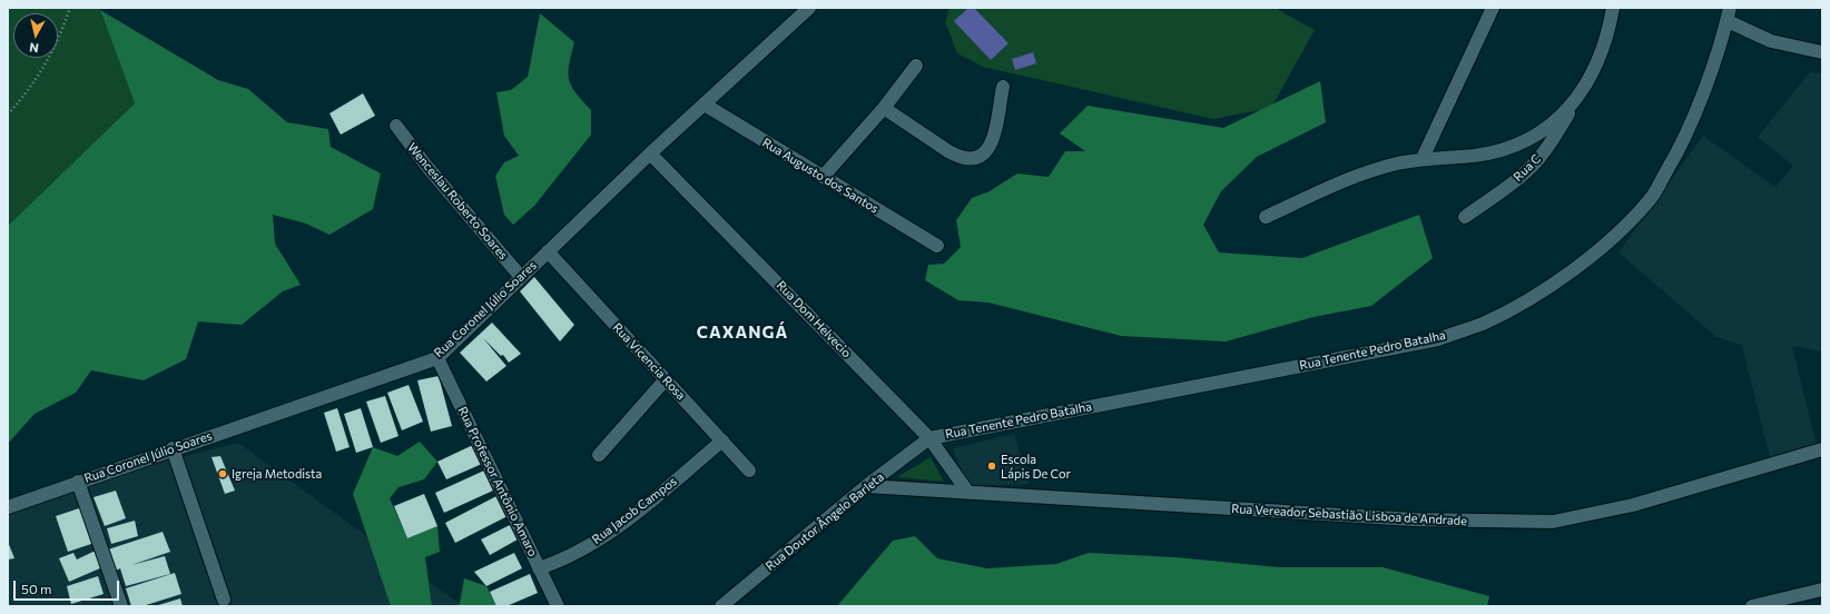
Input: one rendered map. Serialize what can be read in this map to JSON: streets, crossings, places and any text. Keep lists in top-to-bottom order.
{
  "streets": {
    "street": [
      "Rua C",
      "Rua Augusto dos Santos",
      "Wenceslau Roberto Soares",
      "Rua Coronel Júlio Soares",
      "Rua Dom Helvecio",
      "Rua Tenente Pedro Batalha",
      "Rua Vicencia Rosa",
      "Rua Professor Antônio Amaro",
      "Rua Jacob Campos",
      "Rua Vereador Sebastião Lisboa de Andrade",
      "Rua Doutor Ângelo Barleta"
    ]
  },
  "crossings": [
    ["Rua Augusto dos Santos", "Rua Coronel Júlio Soares"],
    ["Wenceslau Roberto Soares", "Rua Coronel Júlio Soares"],
    ["Rua Coronel Júlio Soares", "Rua Dom Helvecio"],
    ["Rua Coronel Júlio Soares", "Rua Vicencia Rosa"],
    ["Rua Coronel Júlio Soares", "Rua Professor Antônio Amaro"],
    ["Rua Dom Helvecio", "Rua Tenente Pedro Batalha"],
    ["Rua Dom Helvecio", "Rua Vereador Sebastião Lisboa de Andrade"],
    ["Rua Dom Helvecio", "Rua Doutor Ângelo Barleta"],
    ["Rua Tenente Pedro Batalha", "Rua Doutor Ângelo Barleta"],
    ["Rua Vicencia Rosa", "Rua Jacob Campos"],
    ["Rua Professor Antônio Amaro", "Rua Jacob Campos"],
    ["Rua Vereador Sebastião Lisboa de Andrade", "Rua Doutor Ângelo Barleta"]
  ],
  "districts": ["CAXANGÁ"],
  "places": ["Escola Lápis De Cor", "Igreja Metodista"],
  "scale_bar": "50 m",
  "north": "bottom"
}
